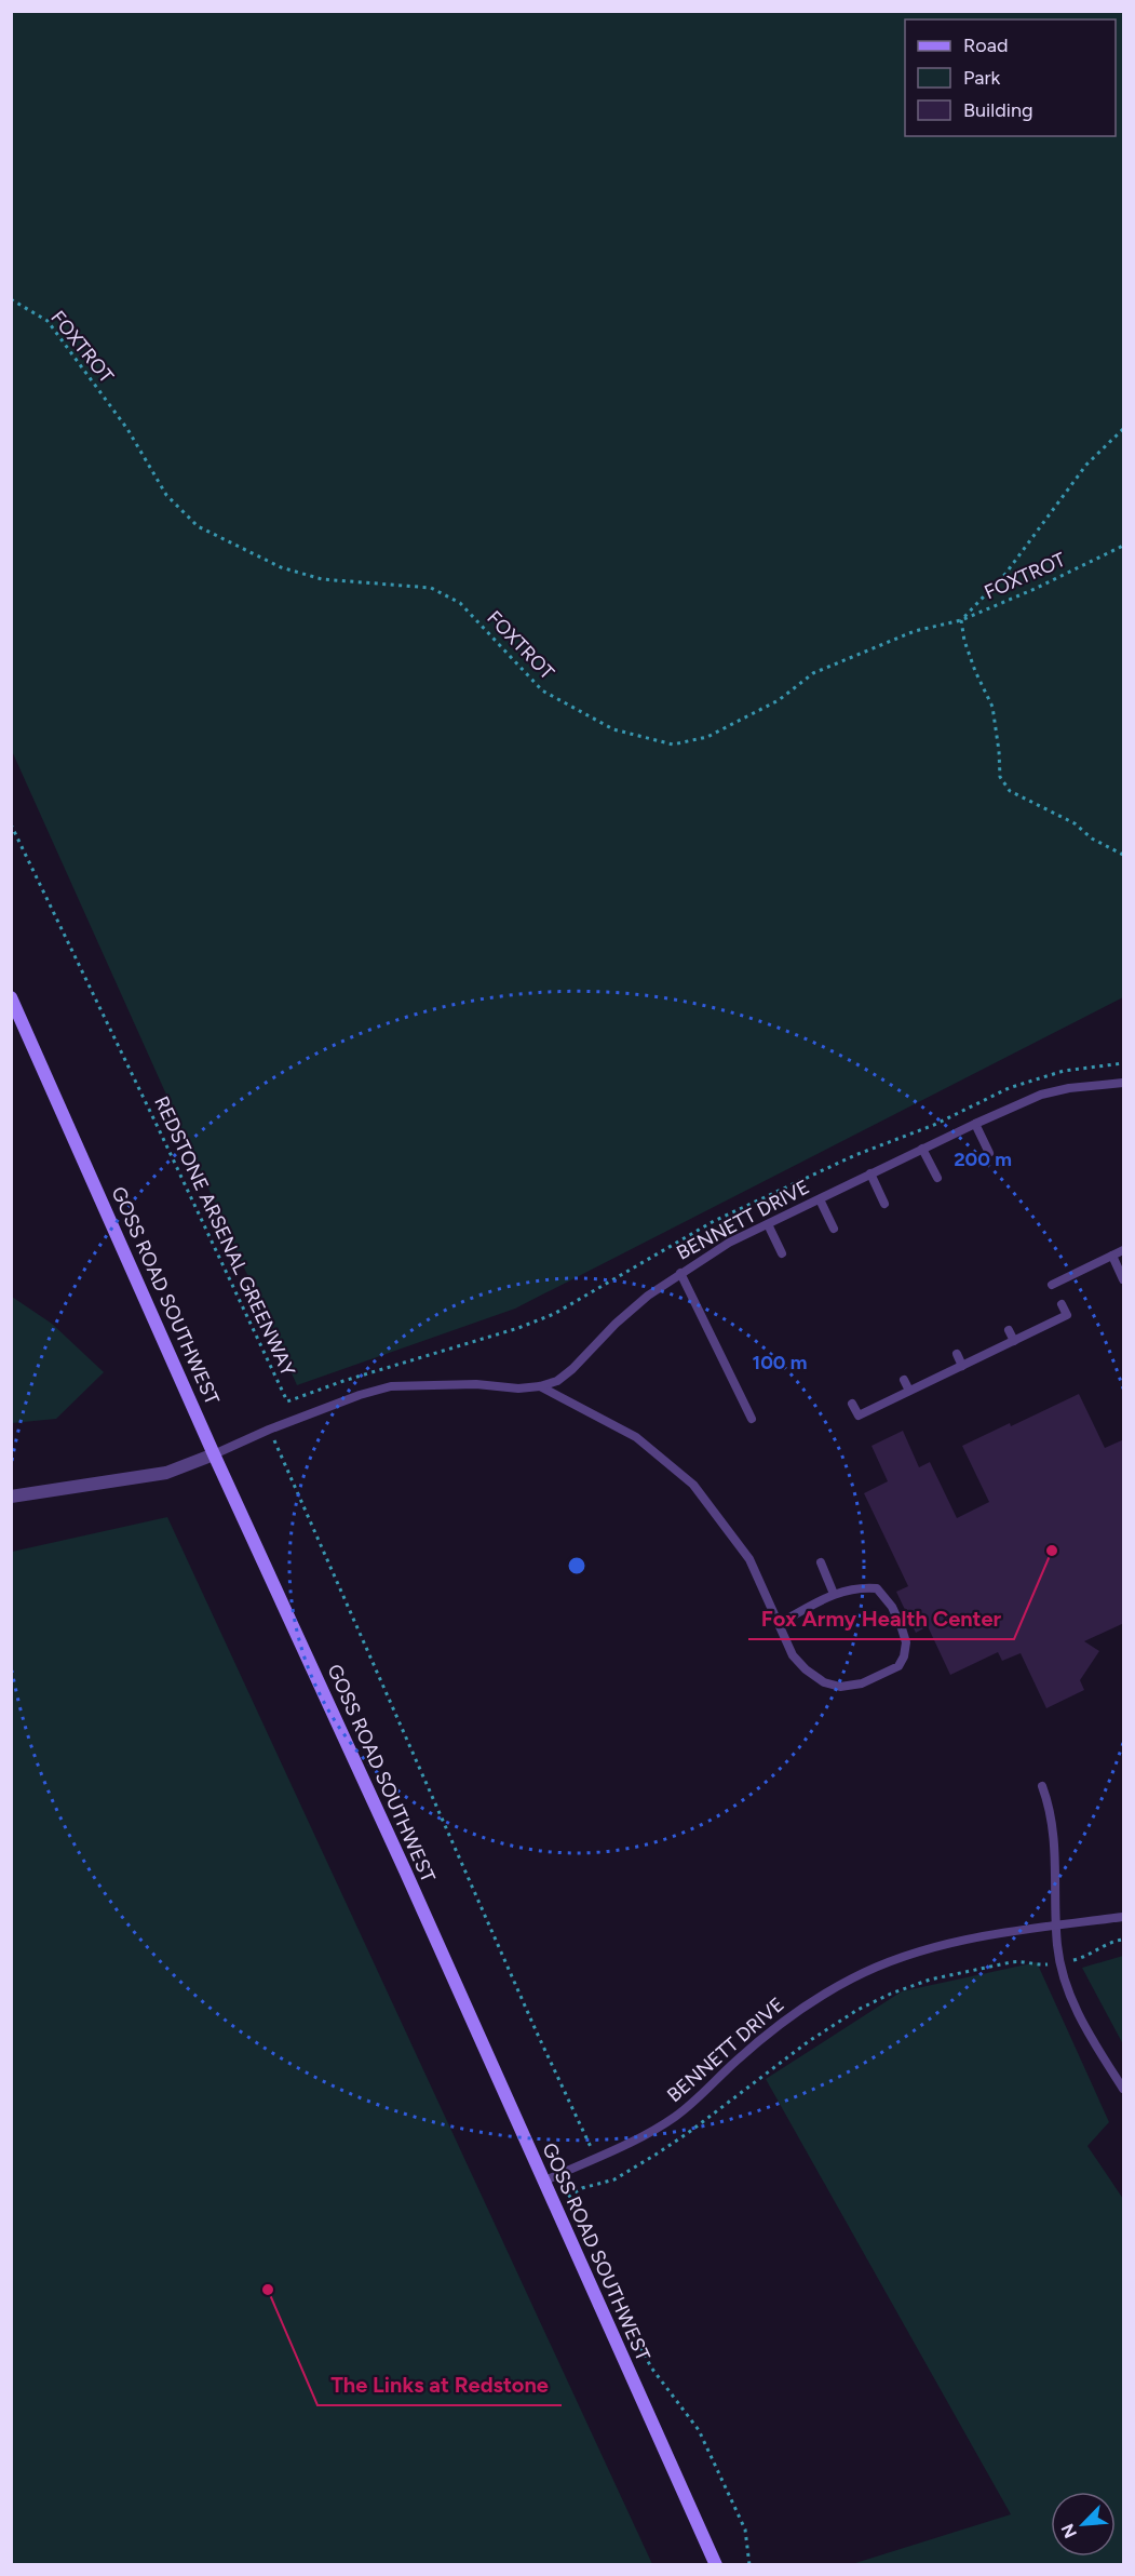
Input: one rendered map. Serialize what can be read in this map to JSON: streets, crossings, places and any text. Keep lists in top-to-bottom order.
{
  "streets": {
    "street": ["GOSS ROAD SOUTHWEST"],
    "lane": ["BENNETT DRIVE"],
    "path": ["FOXTROT", "REDSTONE ARSENAL GREENWAY"]
  },
  "crossings": [
    ["BENNETT DRIVE", "GOSS ROAD SOUTHWEST"]
  ],
  "places": ["Fox Army Health Center", "The Links at Redstone"],
  "legend": ["Road", "Park", "Building"],
  "north": "bottom left",
  "rings": ["200 m", "100 m"]
}
